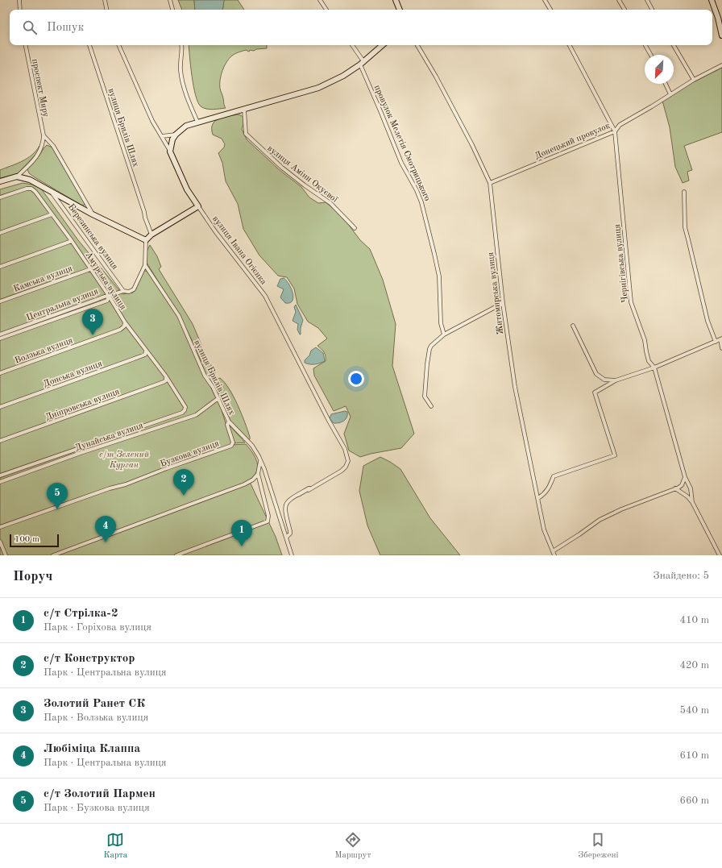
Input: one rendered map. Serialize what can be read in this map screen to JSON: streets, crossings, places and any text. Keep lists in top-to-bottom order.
{
  "streets": {
    "street": [
      "проспект Миру",
      "вулиця Брилів Шлях",
      "Донецький провулок",
      "провулок Мелетія Смотрицького",
      "вулиця Аміни Окуєвої",
      "Березинська вулиця",
      "вулиця Івана Огієнка",
      "Чернігівська вулиця",
      "Камська вулиця",
      "Амурська вулиця",
      "Житомирська вулиця",
      "Центральна вулиця",
      "Волзька вулиця",
      "Донська вулиця",
      "Дніпровська вулиця",
      "Дунайська вулиця",
      "Бузкова вулиця"
    ]
  },
  "crossings": [
    ["проспект Миру", "Березинська вулиця"],
    ["вулиця Брилів Шлях", "Дунайська вулиця"],
    ["вулиця Брилів Шлях", "Бузкова вулиця"],
    ["Донецький провулок", "Чернігівська вулиця"],
    ["Донецький провулок", "Житомирська вулиця"],
    ["Камська вулиця", "Амурська вулиця"],
    ["Амурська вулиця", "Центральна вулиця"],
    ["Амурська вулиця", "Волзька вулиця"],
    ["Амурська вулиця", "Донська вулиця"],
    ["Амурська вулиця", "Дніпровська вулиця"],
    ["Амурська вулиця", "Дунайська вулиця"]
  ],
  "parks": ["с/т Зелений Курган"],
  "scale_bar": "100 m",
  "north": "bottom left",
  "page": {
    "search": "Пошук",
    "pins": [
      "3",
      "2",
      "5",
      "4",
      "1"
    ],
    "scale": "100 m",
    "heading": ["Поруч", "Знайдено: 5"],
    "list": [
      {
        "mark": "1",
        "name": "с/т Стрілка-2",
        "note": "Парк · Горіхова вулиця",
        "value": "410 m"
      },
      {
        "mark": "2",
        "name": "с/т Конструктор",
        "note": "Парк · Центральна вулиця",
        "value": "420 m"
      },
      {
        "mark": "3",
        "name": "Золотий Ранет СК",
        "note": "Парк · Волзька вулиця",
        "value": "540 m"
      },
      {
        "mark": "4",
        "name": "Любіміца Клаппа",
        "note": "Парк · Центральна вулиця",
        "value": "610 m"
      },
      {
        "mark": "5",
        "name": "с/т Золотий Пармен",
        "note": "Парк · Бузкова вулиця",
        "value": "660 m"
      }
    ],
    "nav": ["Карта", "Маршрут", "Збережені"]
  }
}
